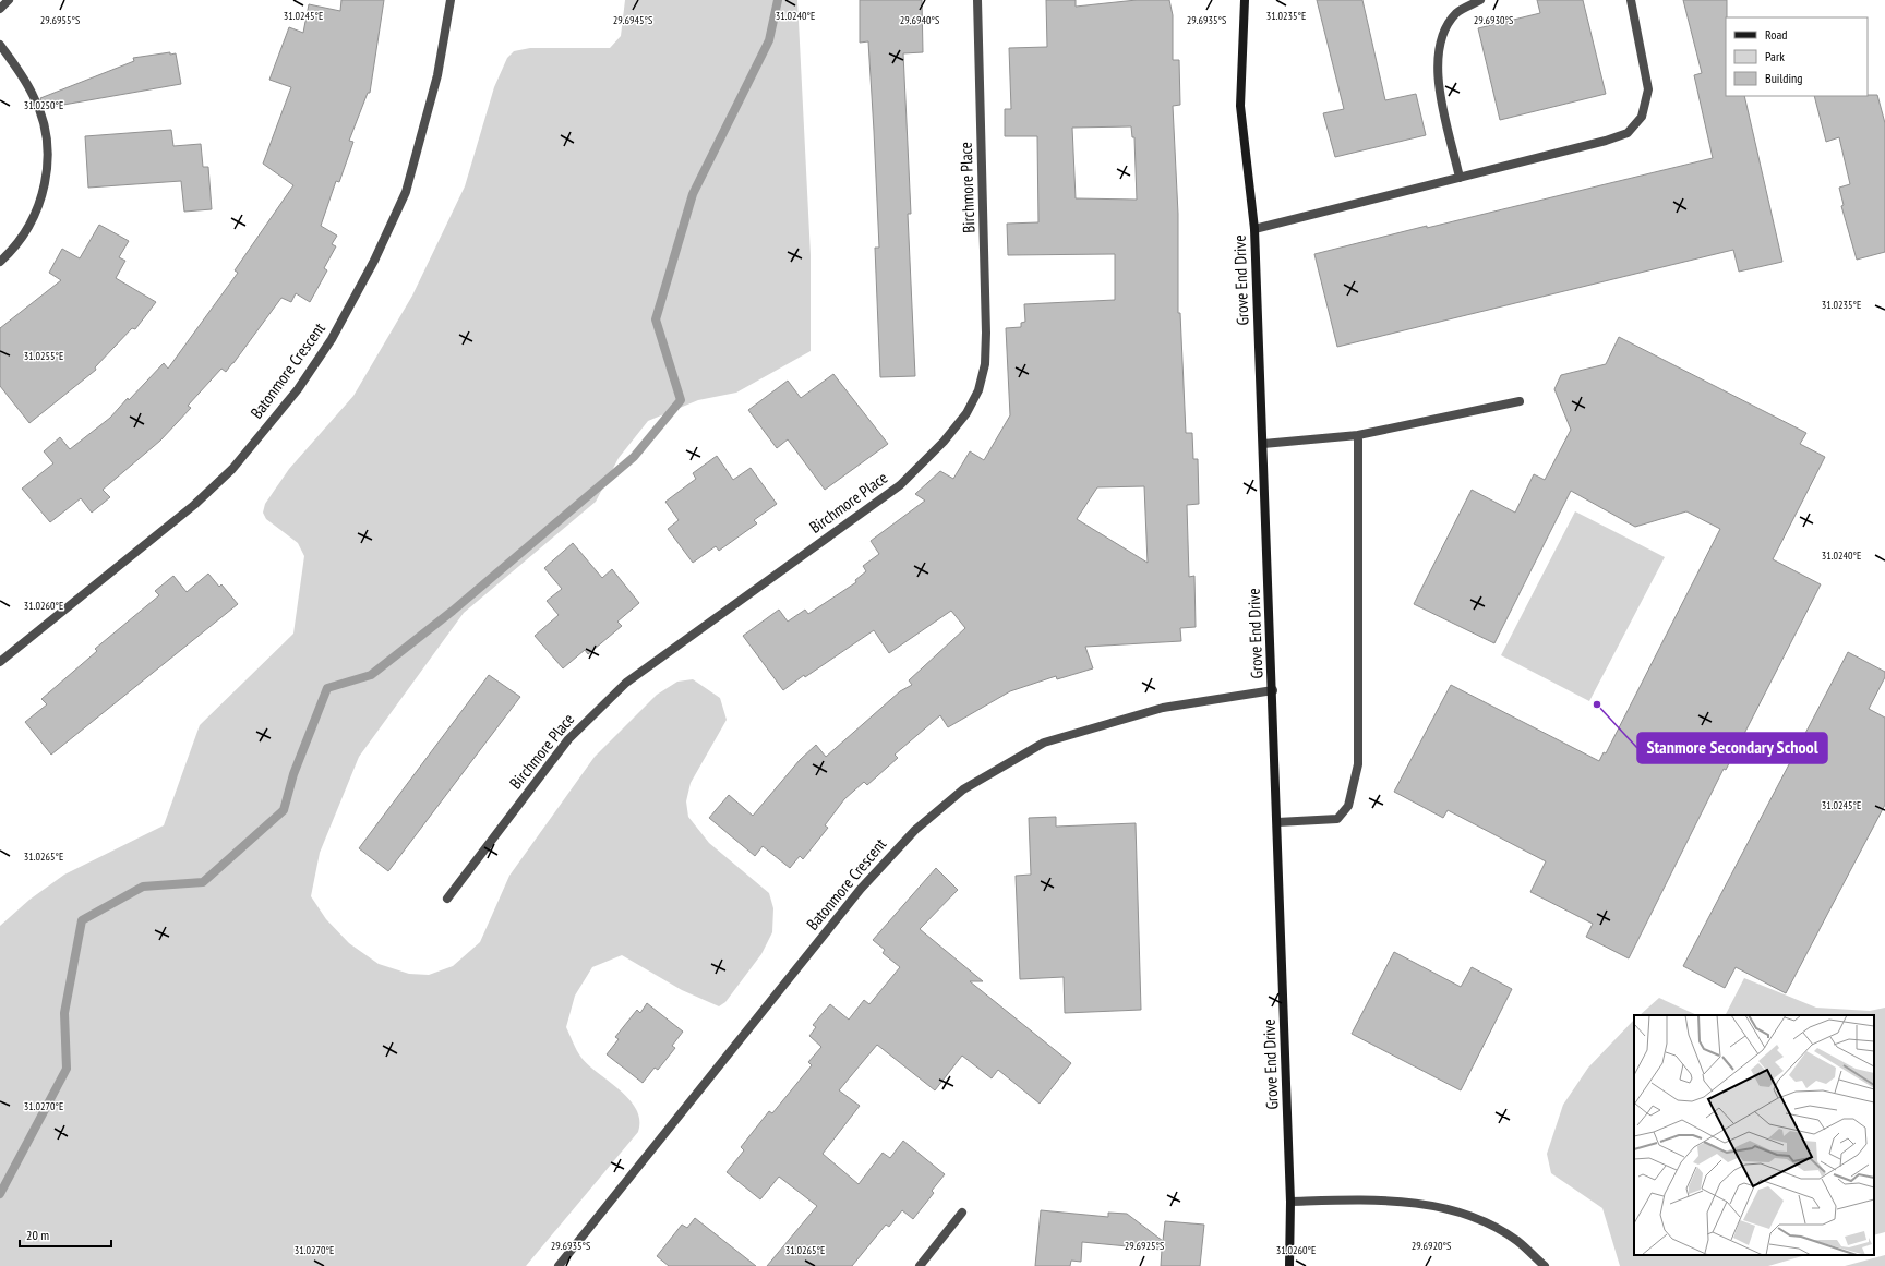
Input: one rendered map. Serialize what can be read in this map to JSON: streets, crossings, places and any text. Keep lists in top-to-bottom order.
{
  "streets": {
    "street": ["Birchmore Place", "Grove End Drive", "Batonmore Crescent"]
  },
  "crossings": [
    ["Grove End Drive", "Batonmore Crescent"]
  ],
  "places": ["Stanmore Secondary School"],
  "legend": ["Road", "Park", "Building"],
  "scale_bar": "20 m",
  "coordinates": [
    "31.0245°E",
    "31.0240°E",
    "31.0235°E",
    "29.6955°S",
    "29.6945°S",
    "29.6940°S",
    "29.6935°S",
    "29.6930°S",
    "31.0250°E",
    "31.0255°E",
    "31.0260°E",
    "31.0265°E",
    "31.0270°E",
    "29.6925°S",
    "29.6920°S"
  ]
}
